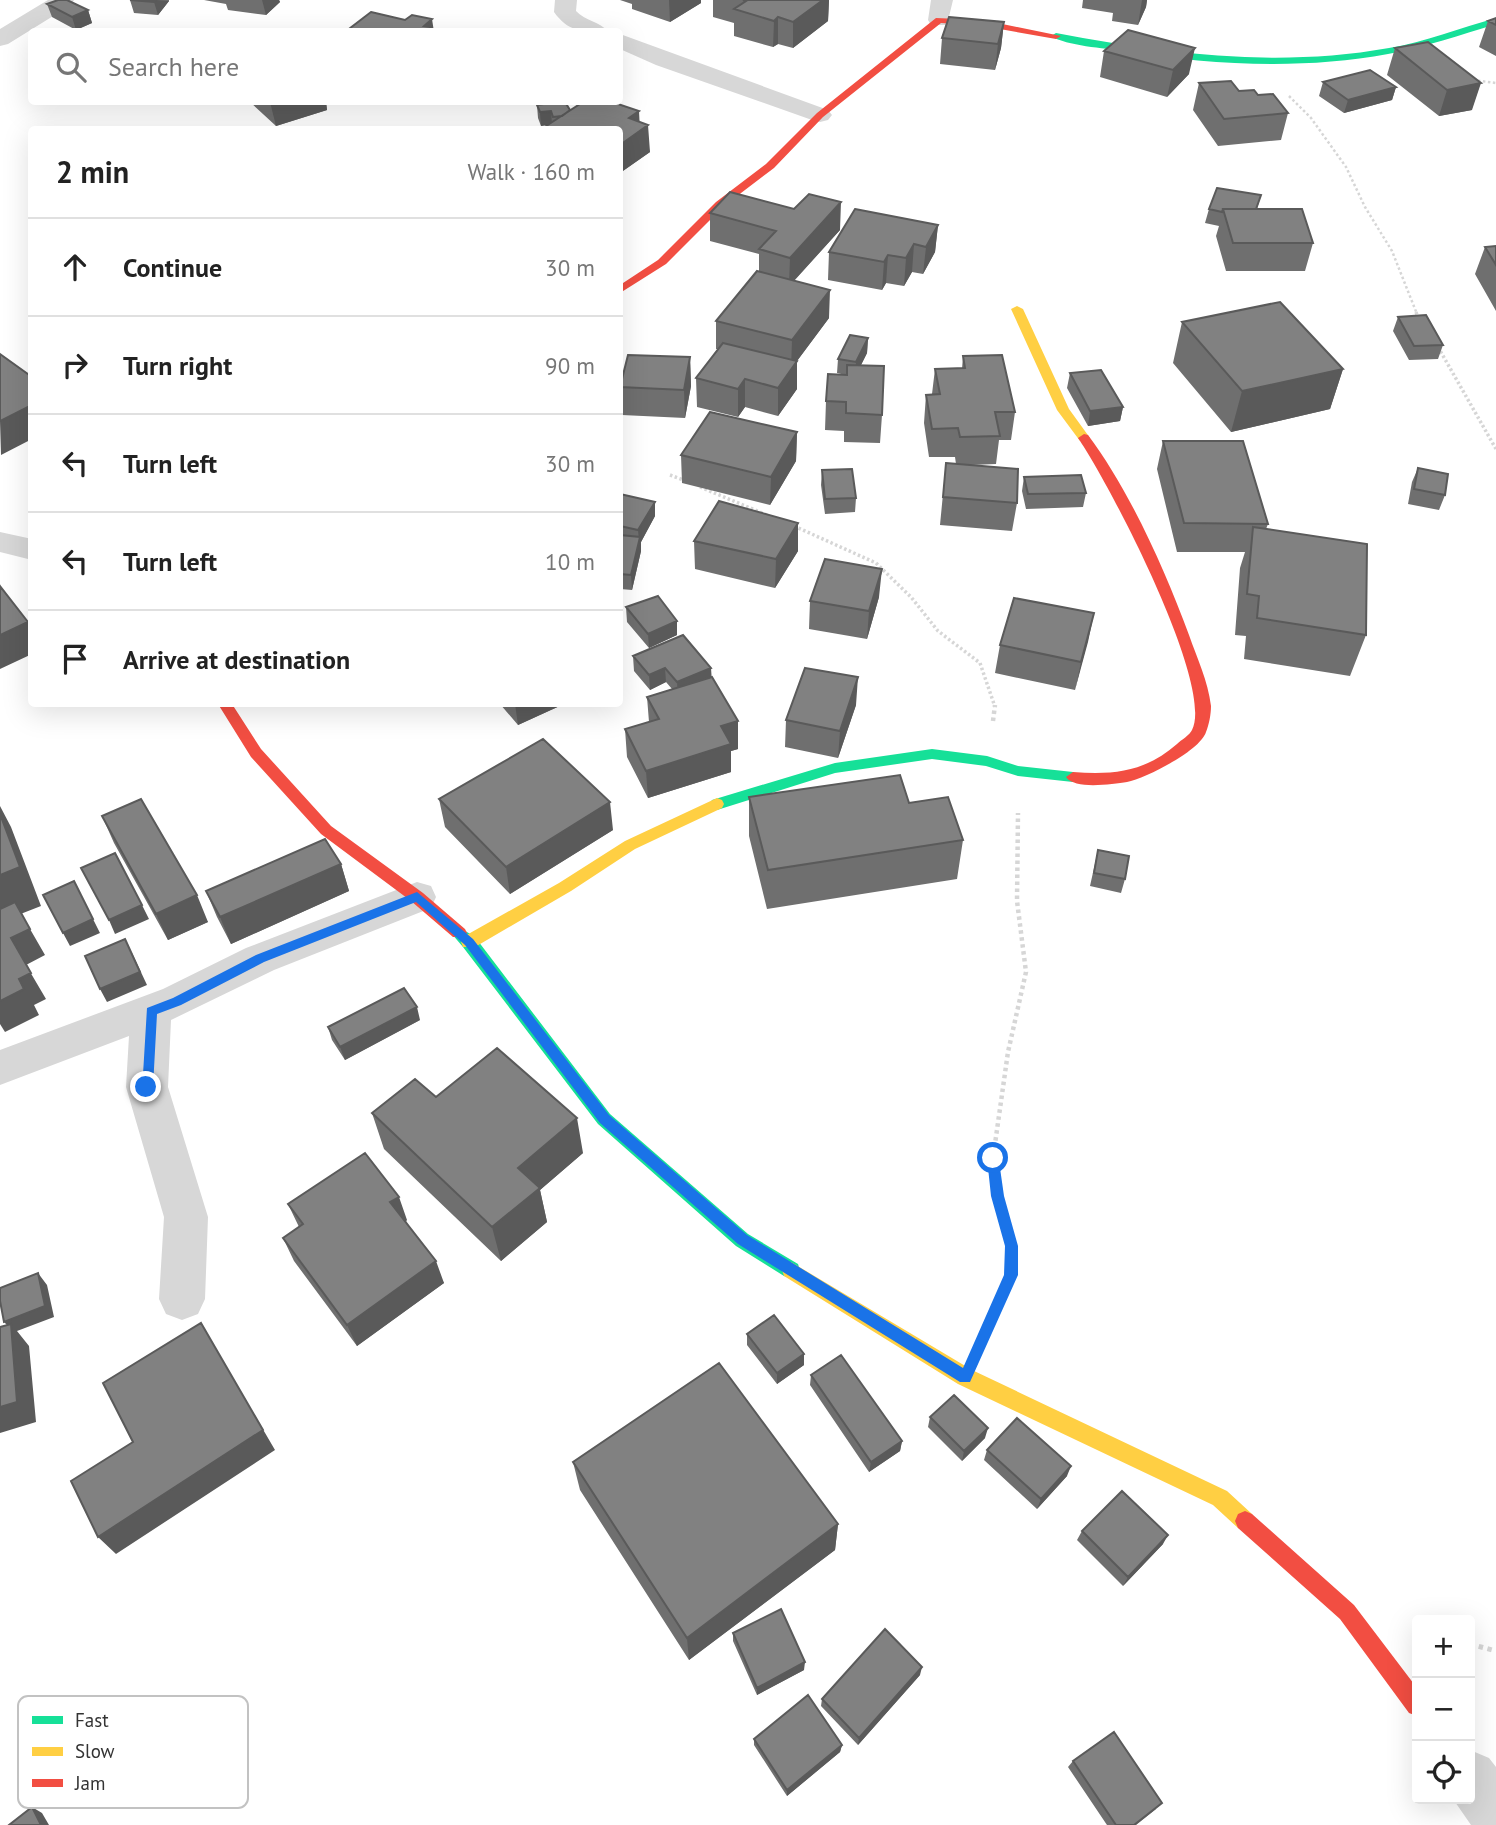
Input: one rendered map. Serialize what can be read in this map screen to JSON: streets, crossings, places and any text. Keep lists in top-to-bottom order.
{
  "legend": ["Fast", "Slow", "Jam"],
  "page": {
    "search": "Search here",
    "heading": ["2 min", "Walk · 160 m"],
    "list": [
      ["Continue", "30 m"],
      ["Turn right", "90 m"],
      ["Turn left", "30 m"],
      ["Turn left", "10 m"],
      "Arrive at destination"
    ],
    "map_buttons": ["+", "−"]
  }
}
